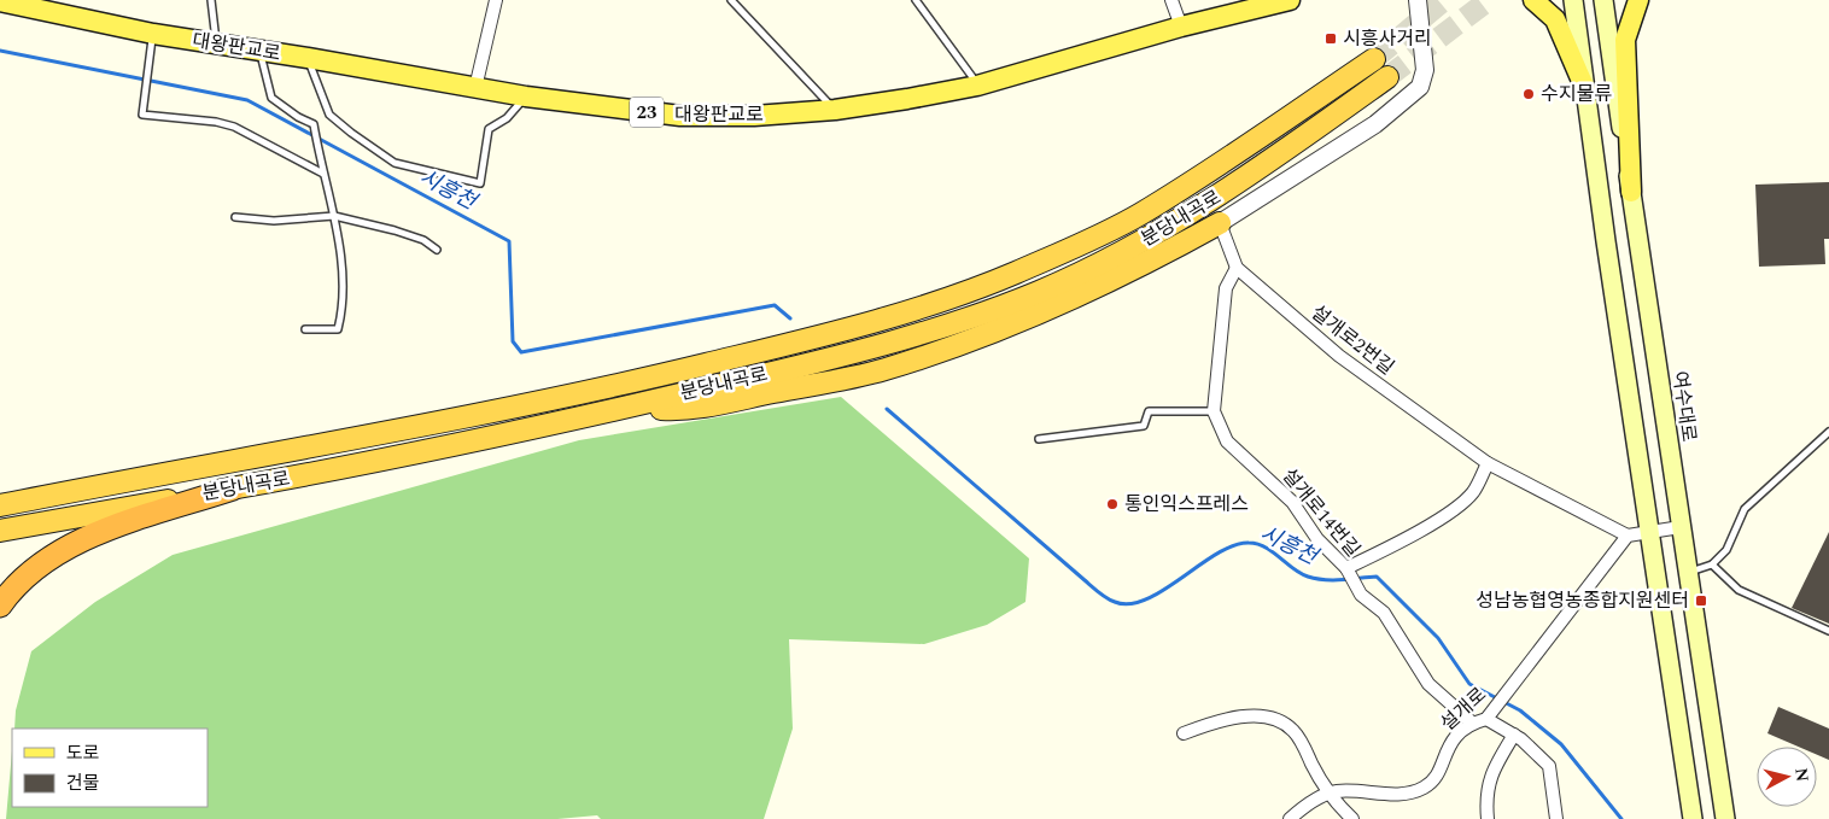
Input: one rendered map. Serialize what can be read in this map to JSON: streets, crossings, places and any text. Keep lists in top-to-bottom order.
{
  "streets": {
    "highway": ["분당내곡로"],
    "main road": ["대왕판교로", "23", "여수대로"],
    "street": ["설개로2번길", "설개로14번길", "설개로"]
  },
  "crossings": [
    ["설개로2번길", "설개로14번길"],
    ["설개로2번길", "설개로"],
    ["설개로14번길", "설개로"]
  ],
  "water": ["시흥천"],
  "places": {
    "transit": ["시흥사거리", "성남농협영농종합지원센터"],
    "other": ["수지물류", "통인익스프레스"]
  },
  "legend": ["도로", "건물"],
  "north": "right"
}
